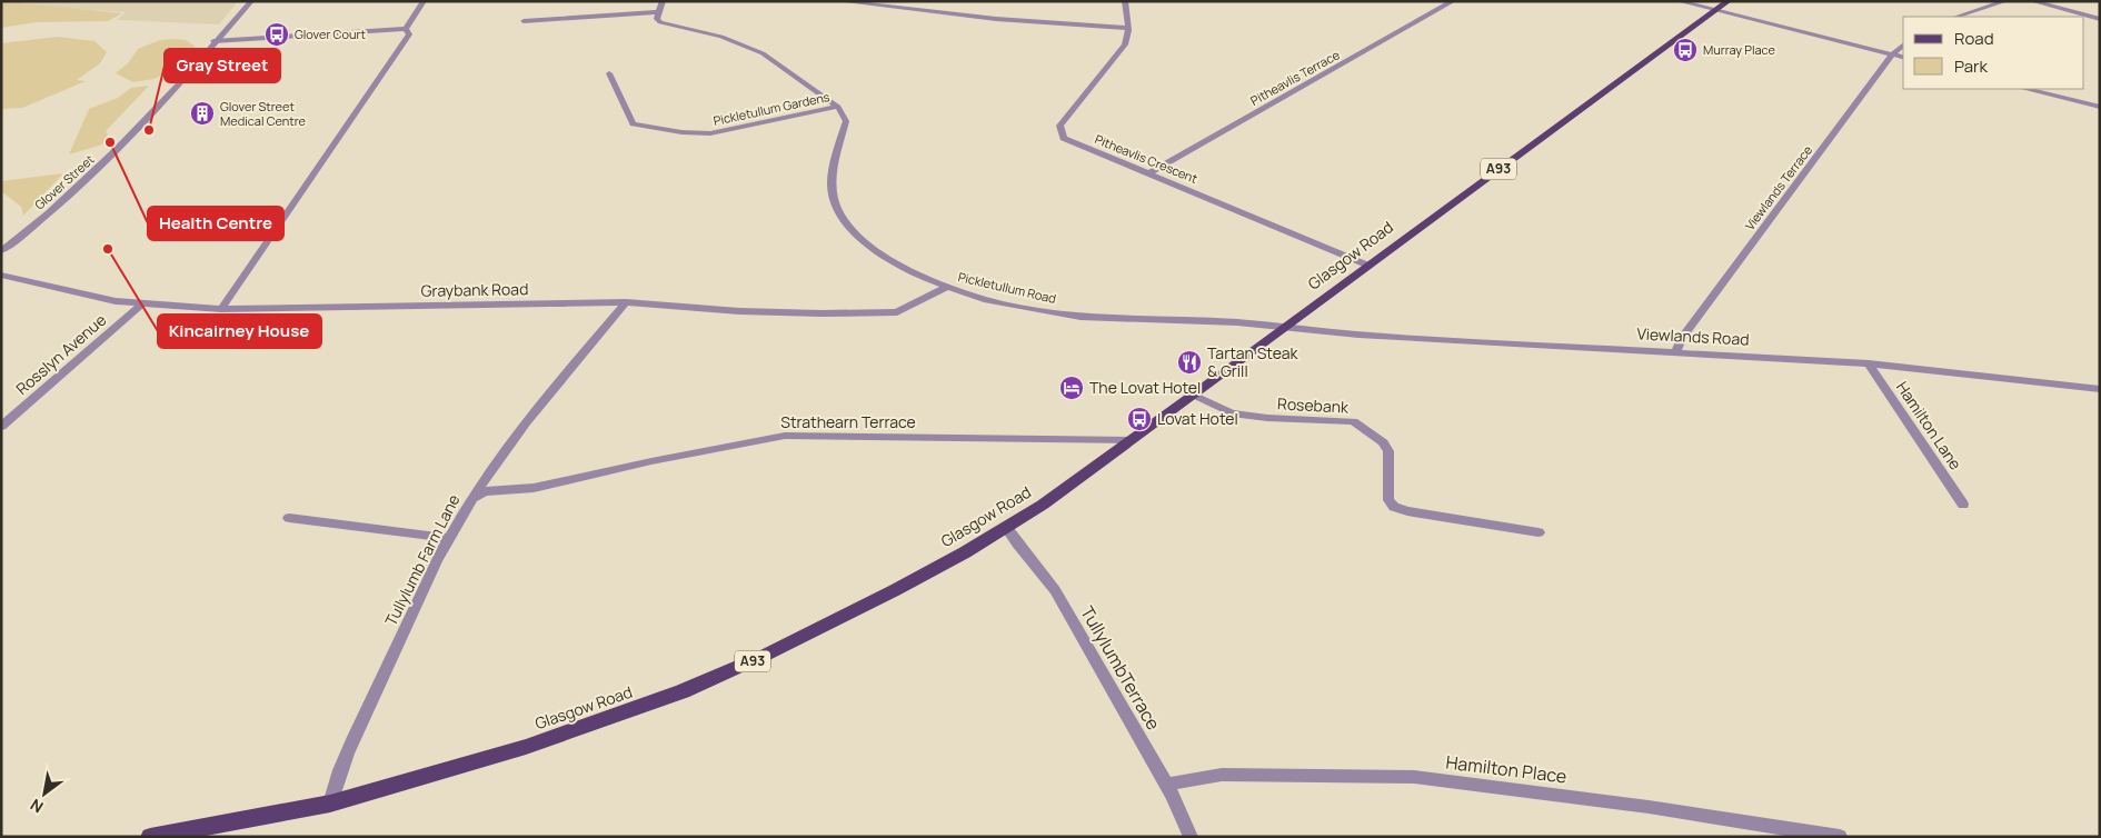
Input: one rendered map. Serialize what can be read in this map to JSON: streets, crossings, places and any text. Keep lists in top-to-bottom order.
{
  "streets": {
    "main road": ["A93", "Glasgow Road"],
    "street": [
      "Pitheavlis Terrace",
      "Pickletullum Gardens",
      "Pitheavlis Crescent",
      "Glover Street",
      "Viewlands Terrace",
      "Pickletullum Road",
      "Graybank Road",
      "Viewlands Road",
      "Rosslyn Avenue",
      "Rosebank",
      "Strathearn Terrace",
      "Hamilton Lane",
      "Tullylumb Farm Lane",
      "TullylumbTerrace",
      "Hamilton Place"
    ]
  },
  "crossings": [
    ["Pitheavlis Terrace", "Pitheavlis Crescent"],
    ["Pickletullum Gardens", "Pickletullum Road"],
    ["Pitheavlis Crescent", "Glasgow Road"],
    ["Viewlands Terrace", "Viewlands Road"],
    ["Glasgow Road", "Pickletullum Road"],
    ["Glasgow Road", "Viewlands Road"],
    ["Glasgow Road", "Rosebank"],
    ["Glasgow Road", "Strathearn Terrace"],
    ["Glasgow Road", "Tullylumb Farm Lane"],
    ["Glasgow Road", "TullylumbTerrace"],
    ["Pickletullum Road", "Graybank Road"],
    ["Pickletullum Road", "Viewlands Road"],
    ["Graybank Road", "Rosslyn Avenue"],
    ["Graybank Road", "Tullylumb Farm Lane"],
    ["Viewlands Road", "Hamilton Lane"],
    ["Strathearn Terrace", "Tullylumb Farm Lane"],
    ["TullylumbTerrace", "Hamilton Place"]
  ],
  "places": {
    "bus stop": ["Glover Court", "Murray Place", "Lovat Hotel"],
    "building": ["Glover Street Medical Centre"],
    "other": ["Gray Street", "Health Centre", "Kincairney House"],
    "restaurant": ["Tartan Steak & Grill"],
    "hotel": ["The Lovat Hotel"]
  },
  "legend": ["Road", "Park"],
  "north": "bottom left"
}
